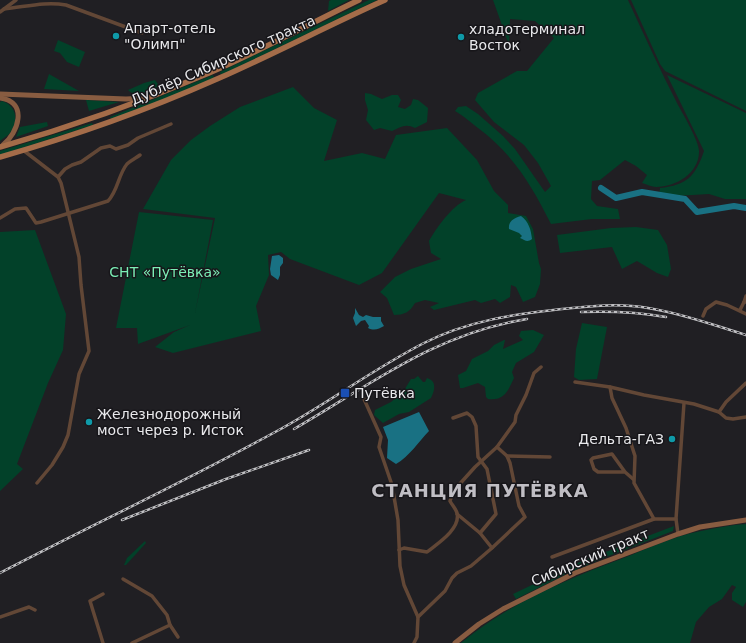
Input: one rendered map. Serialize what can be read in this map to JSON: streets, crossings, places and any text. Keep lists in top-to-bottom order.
{
  "streets": {
    "main road": ["Дублёр Сибирского тракта", "Сибирский тракт"]
  },
  "districts": ["СТАНЦИЯ ПУТЁВКА"],
  "parks": ["СНТ «Путёвка»"],
  "places": {
    "other": [
      "Апарт-отель \"Олимп\"",
      "хладотерминал Восток",
      "Железнодорожный мост через р. Исток",
      "Дельта-ГАЗ"
    ],
    "transit": ["Путёвка"]
  }
}
